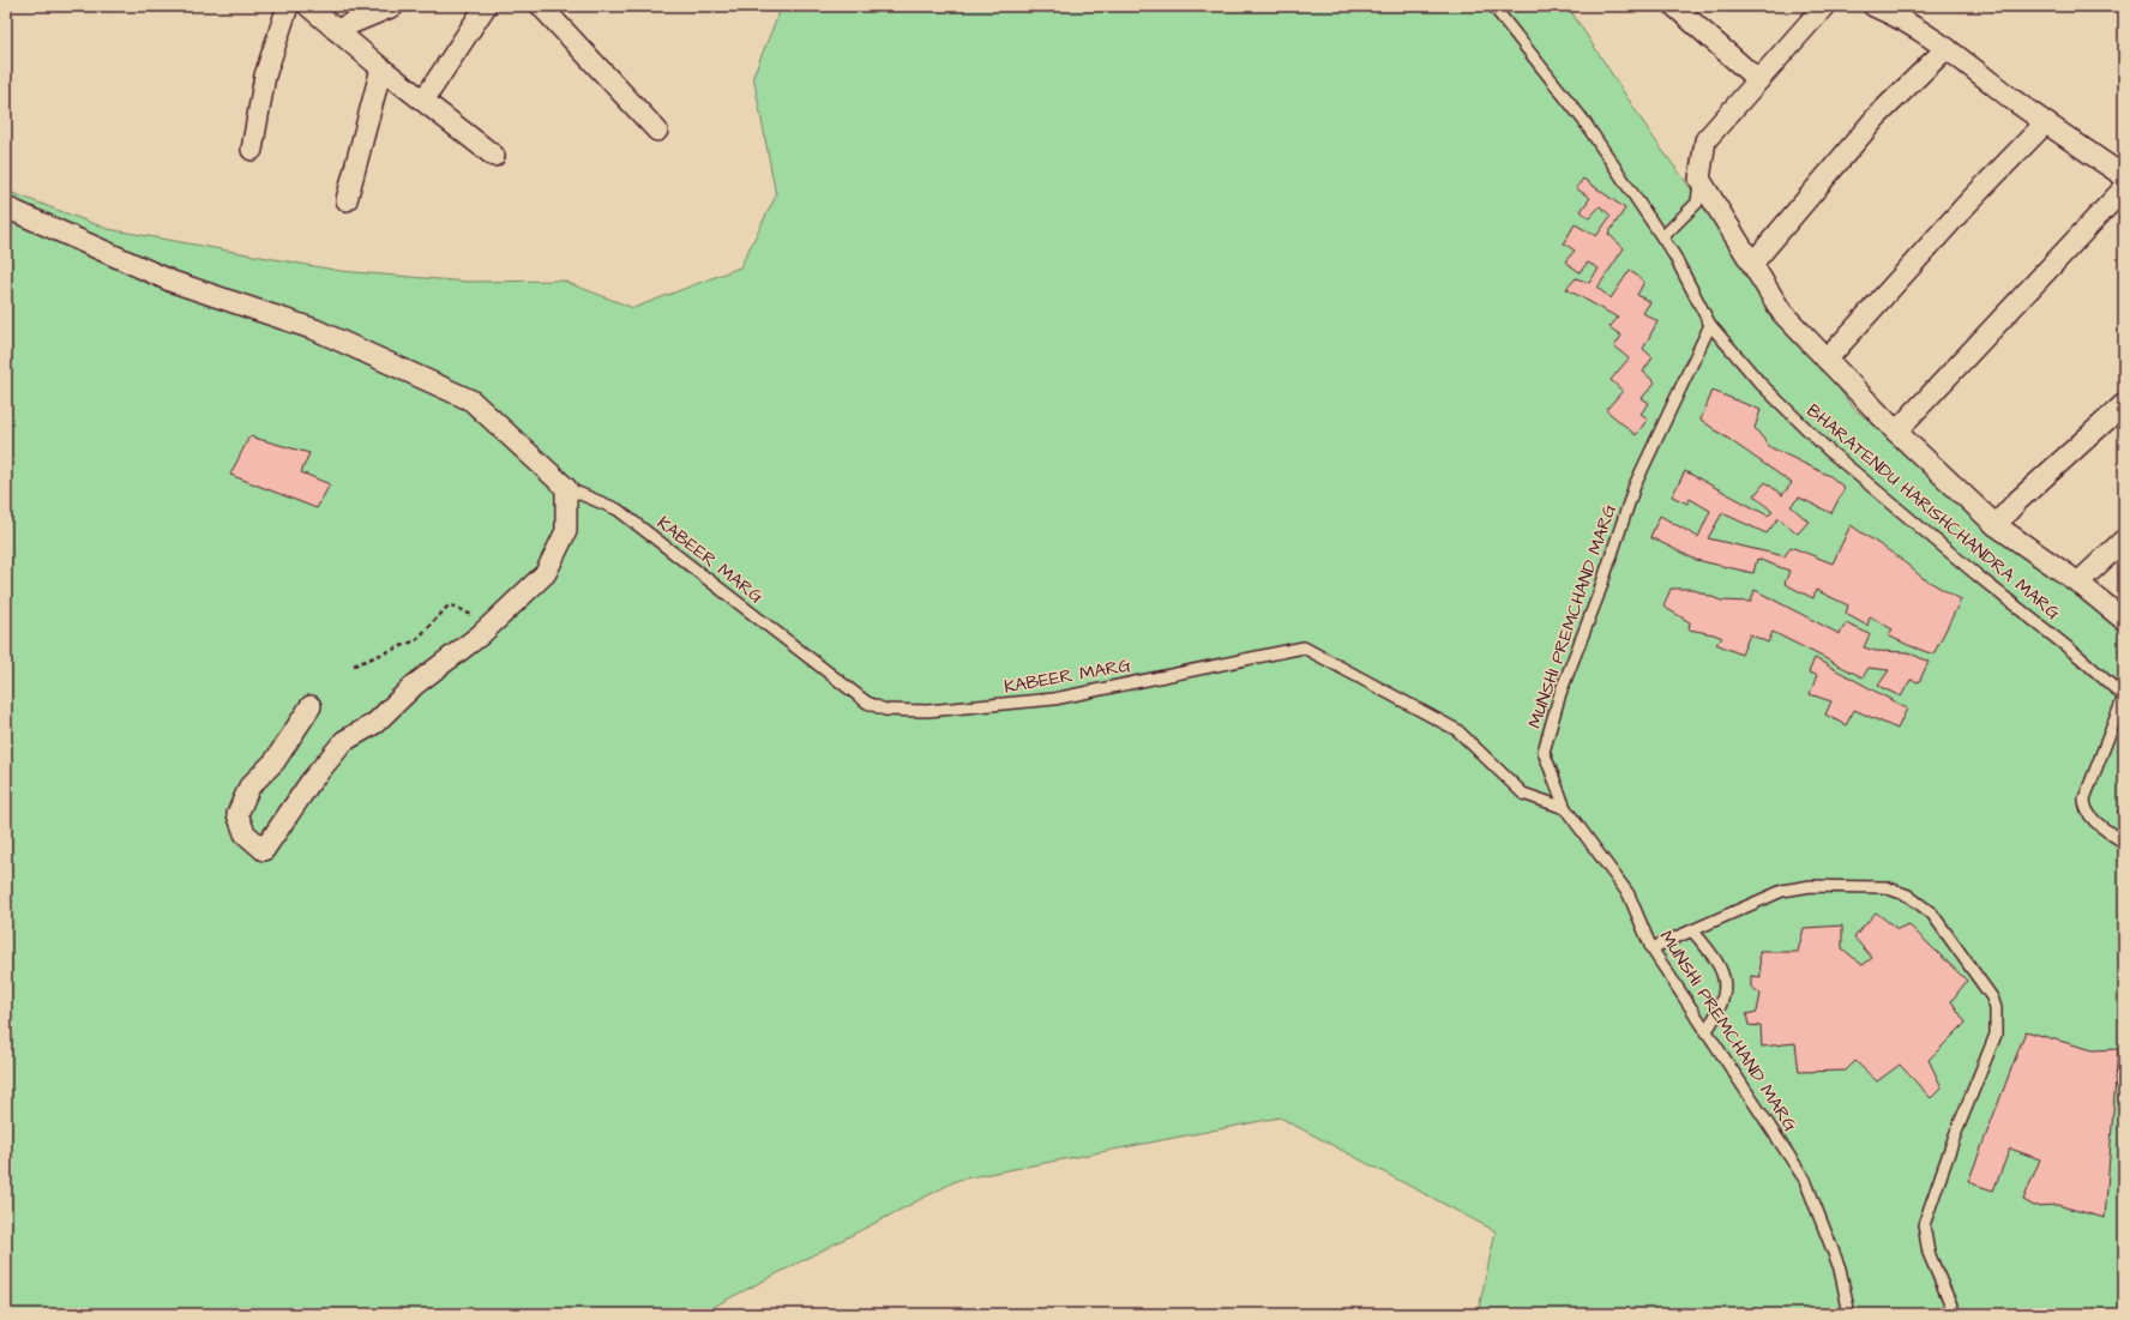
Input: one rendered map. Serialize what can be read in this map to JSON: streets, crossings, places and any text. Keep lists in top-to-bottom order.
{
  "streets": {
    "lane": ["BHARATENDU HARISHCHANDRA MARG", "KABEER MARG", "MUNSHI PREMCHAND MARG"]
  },
  "crossings": [
    ["BHARATENDU HARISHCHANDRA MARG", "MUNSHI PREMCHAND MARG"],
    ["KABEER MARG", "MUNSHI PREMCHAND MARG"]
  ]
}
